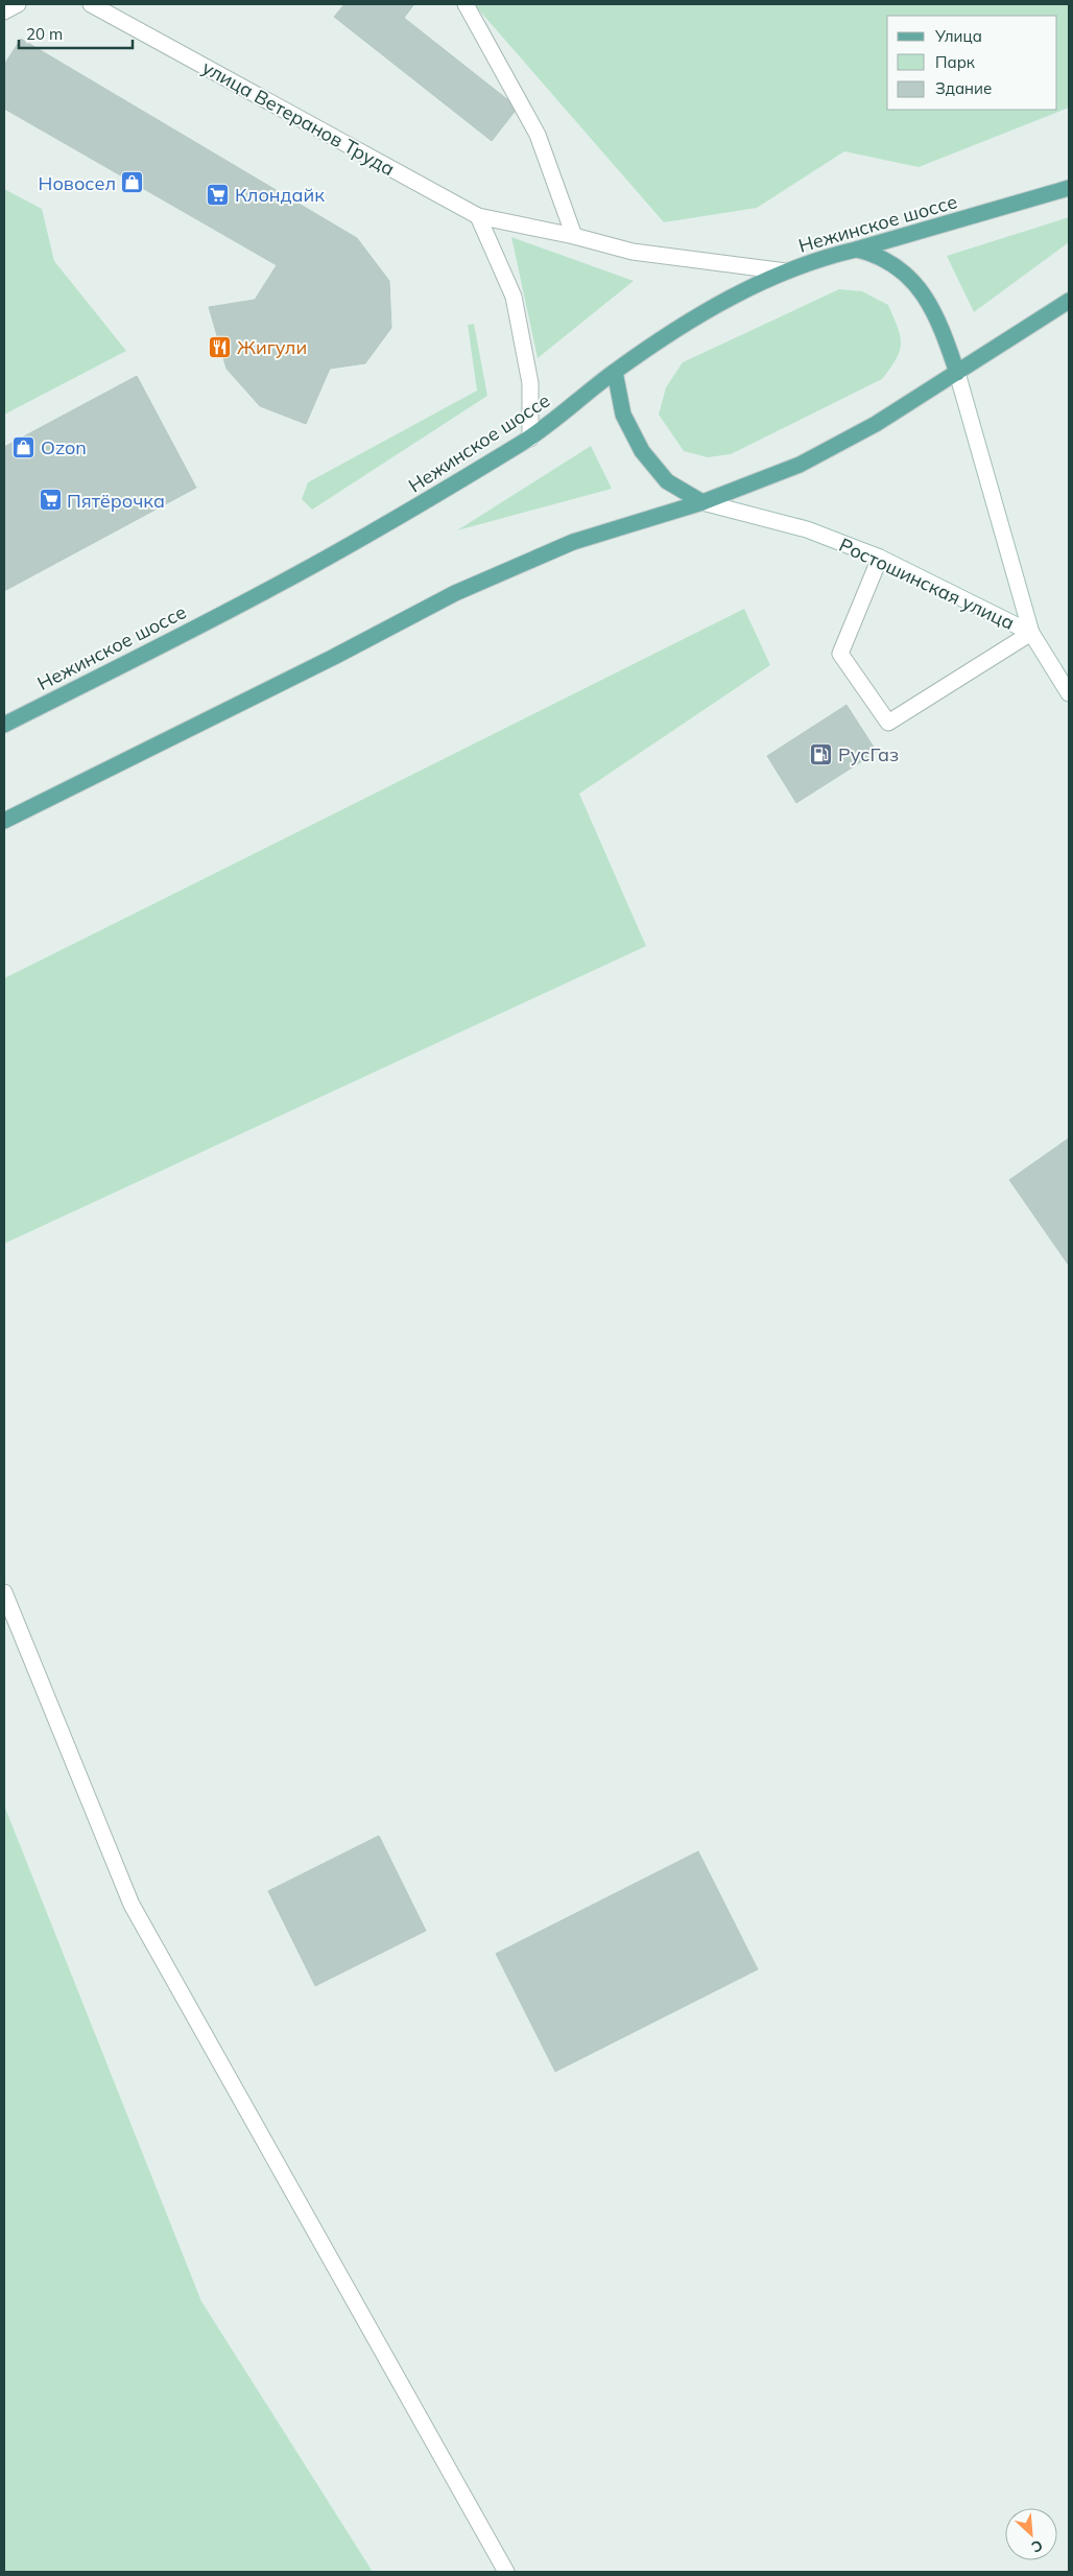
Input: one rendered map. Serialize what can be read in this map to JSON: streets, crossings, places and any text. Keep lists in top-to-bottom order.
{
  "streets": {
    "main road": ["Нежинское шоссе"],
    "street": ["улица Ветеранов Труда", "Ростошинская улица"]
  },
  "crossings": [
    ["улица Ветеранов Труда", "Нежинское шоссе"]
  ],
  "places": {
    "shop": ["Новосел", "Ozon"],
    "supermarket": ["Клондайк", "Пятёрочка"],
    "restaurant": ["Жигули"],
    "fuel station": ["РусГаз"]
  },
  "legend": ["Улица", "Парк", "Здание"],
  "scale_bar": "20 m",
  "north": "bottom right"
}
